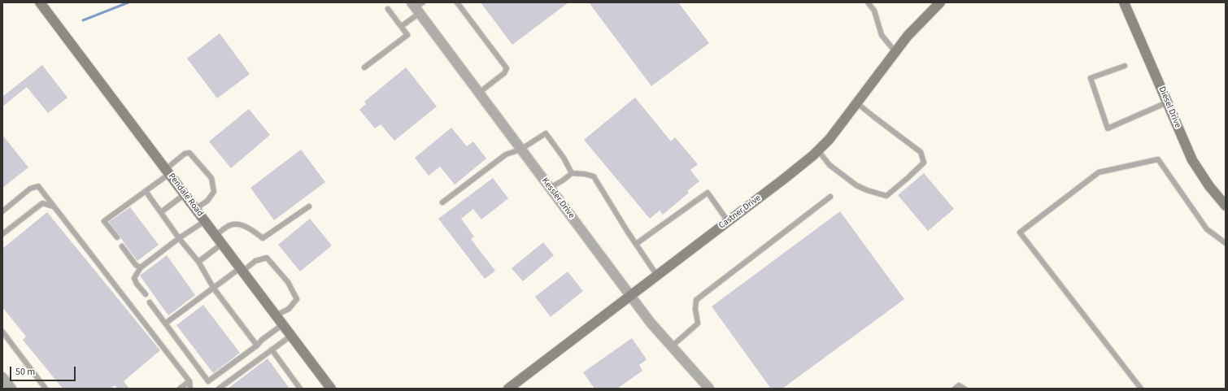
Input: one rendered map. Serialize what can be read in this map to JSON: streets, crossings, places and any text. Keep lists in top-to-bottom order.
{
  "streets": {
    "street": [
      "Diesel Drive",
      "Pendale Road",
      "Kessler Drive",
      "Castner Drive"
    ]
  },
  "crossings": [
    ["Kessler Drive", "Castner Drive"]
  ],
  "scale_bar": "50 m"
}
